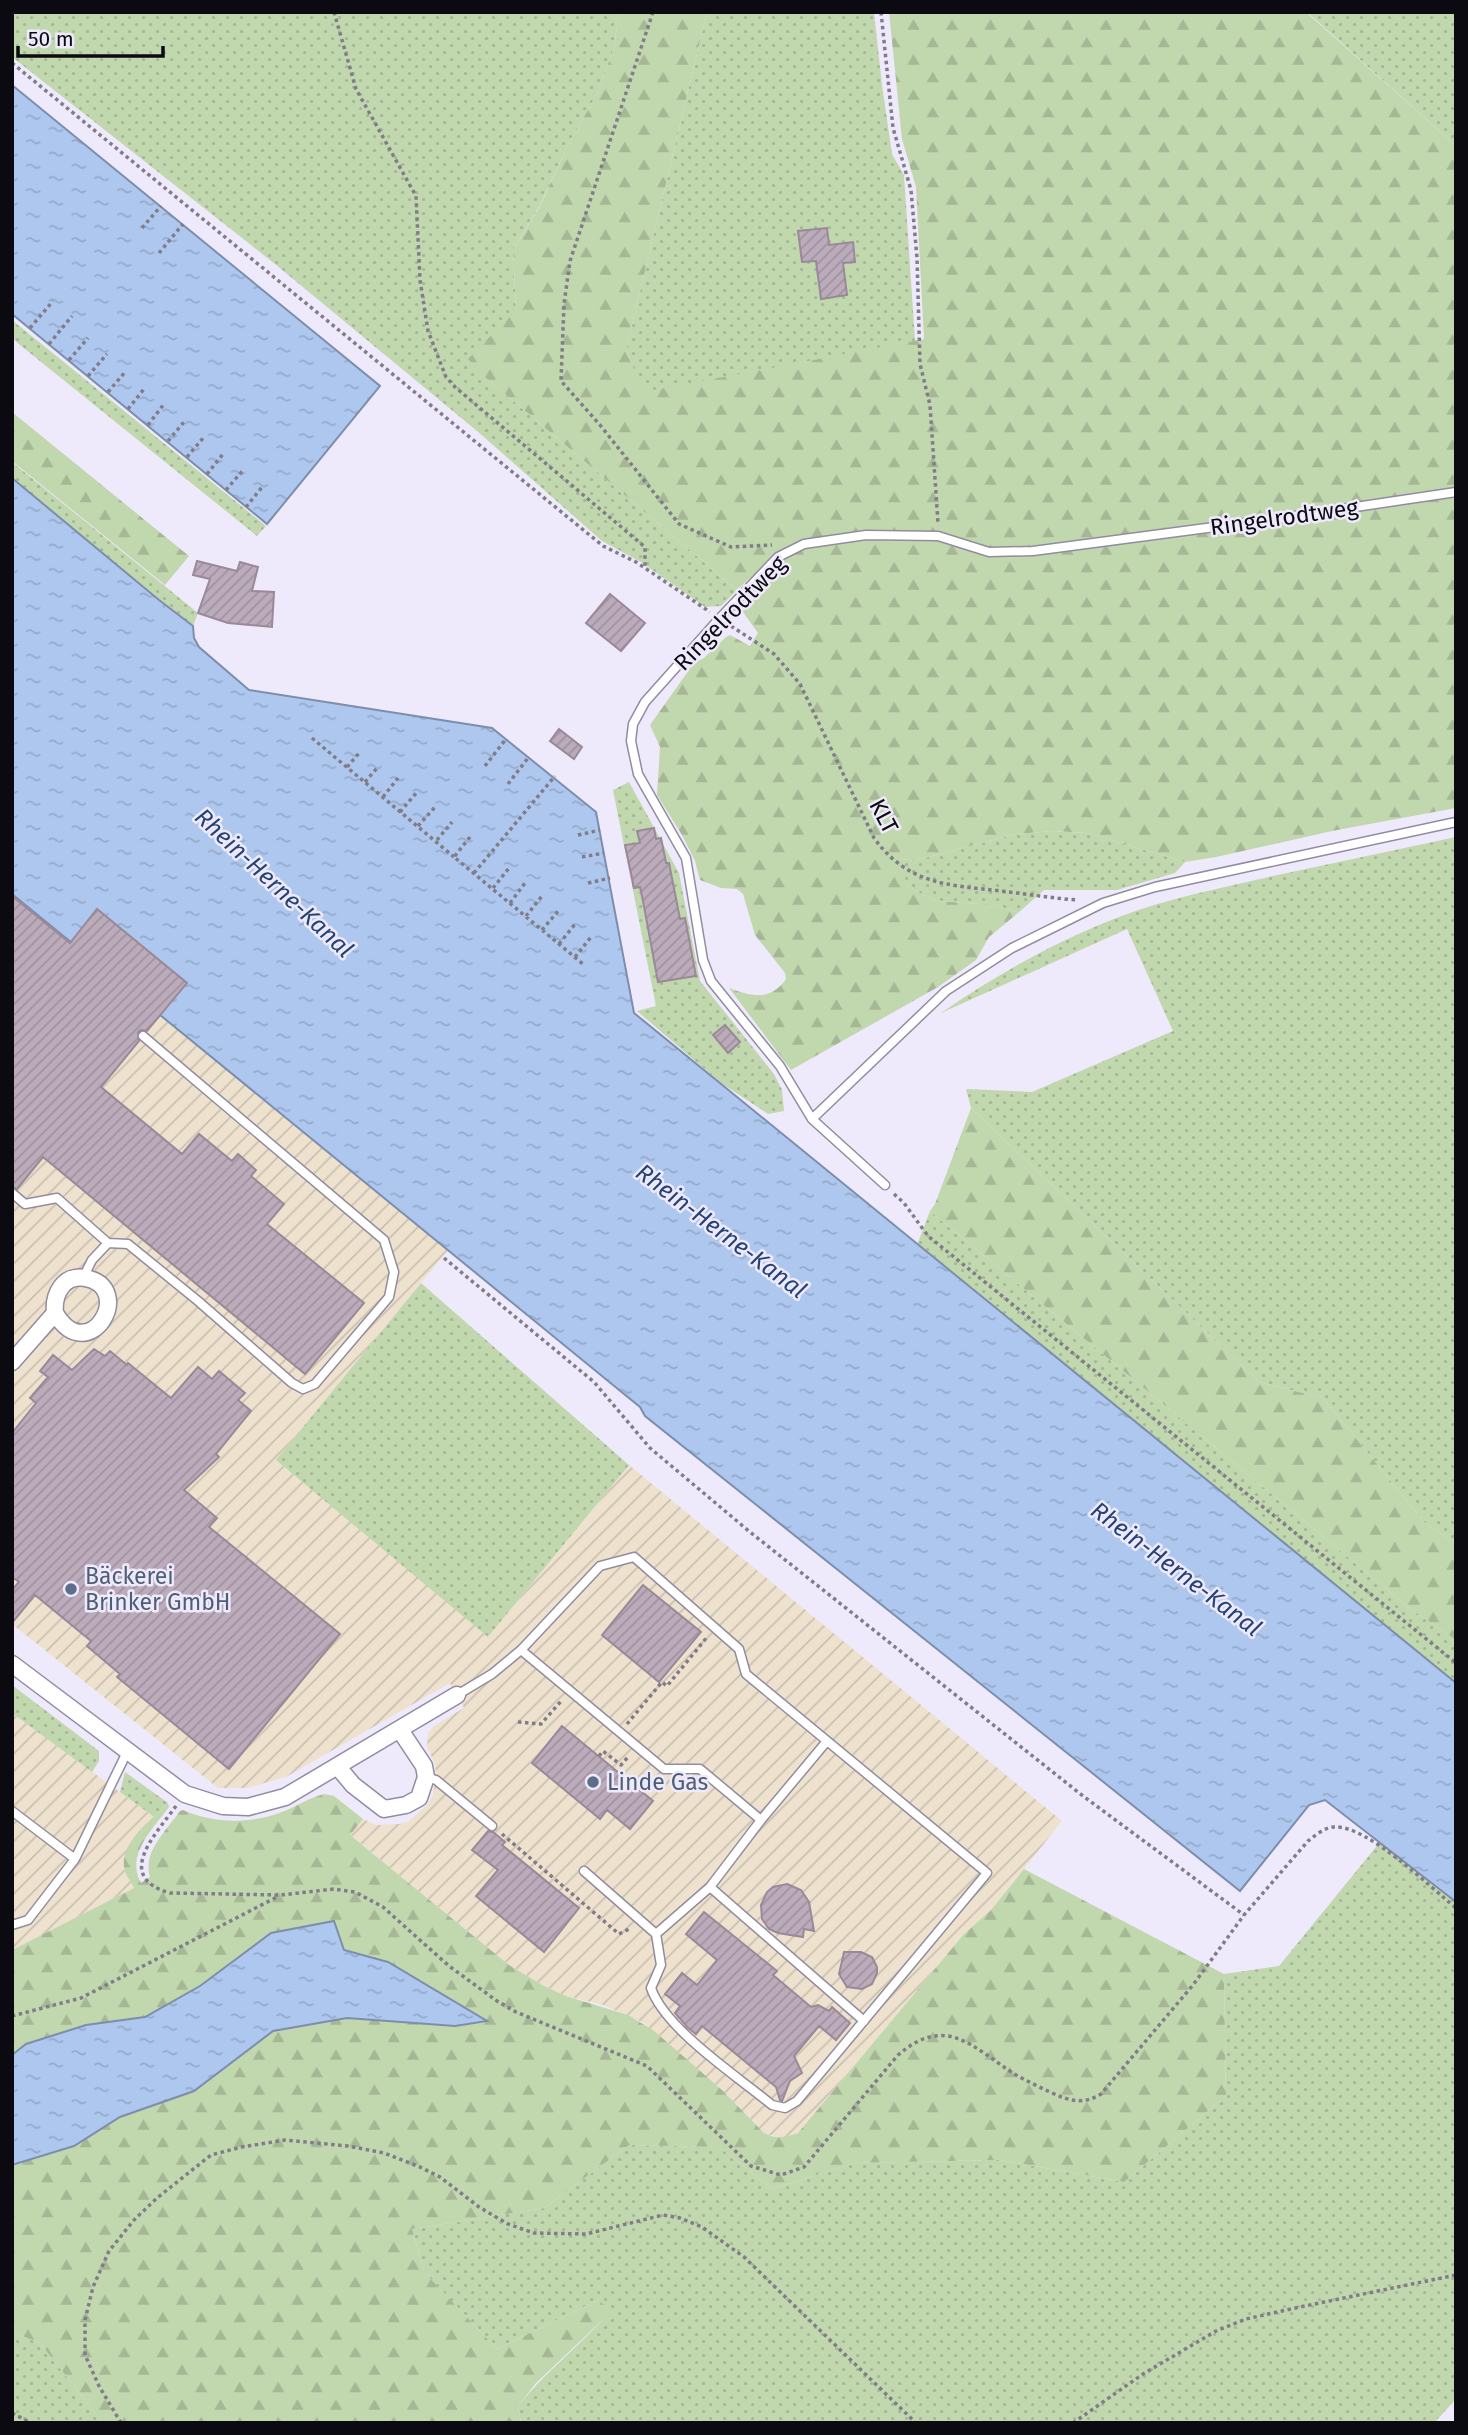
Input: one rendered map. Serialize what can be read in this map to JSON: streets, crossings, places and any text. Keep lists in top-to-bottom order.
{
  "streets": {
    "lane": ["Ringelrodtweg"],
    "path": ["KLT"]
  },
  "crossings": [
    ["Ringelrodtweg", "KLT"]
  ],
  "water": ["Rhein-Herne-Kanal"],
  "places": ["Bäckerei Brinker GmbH", "Linde Gas"],
  "scale_bar": "50 m"
}
